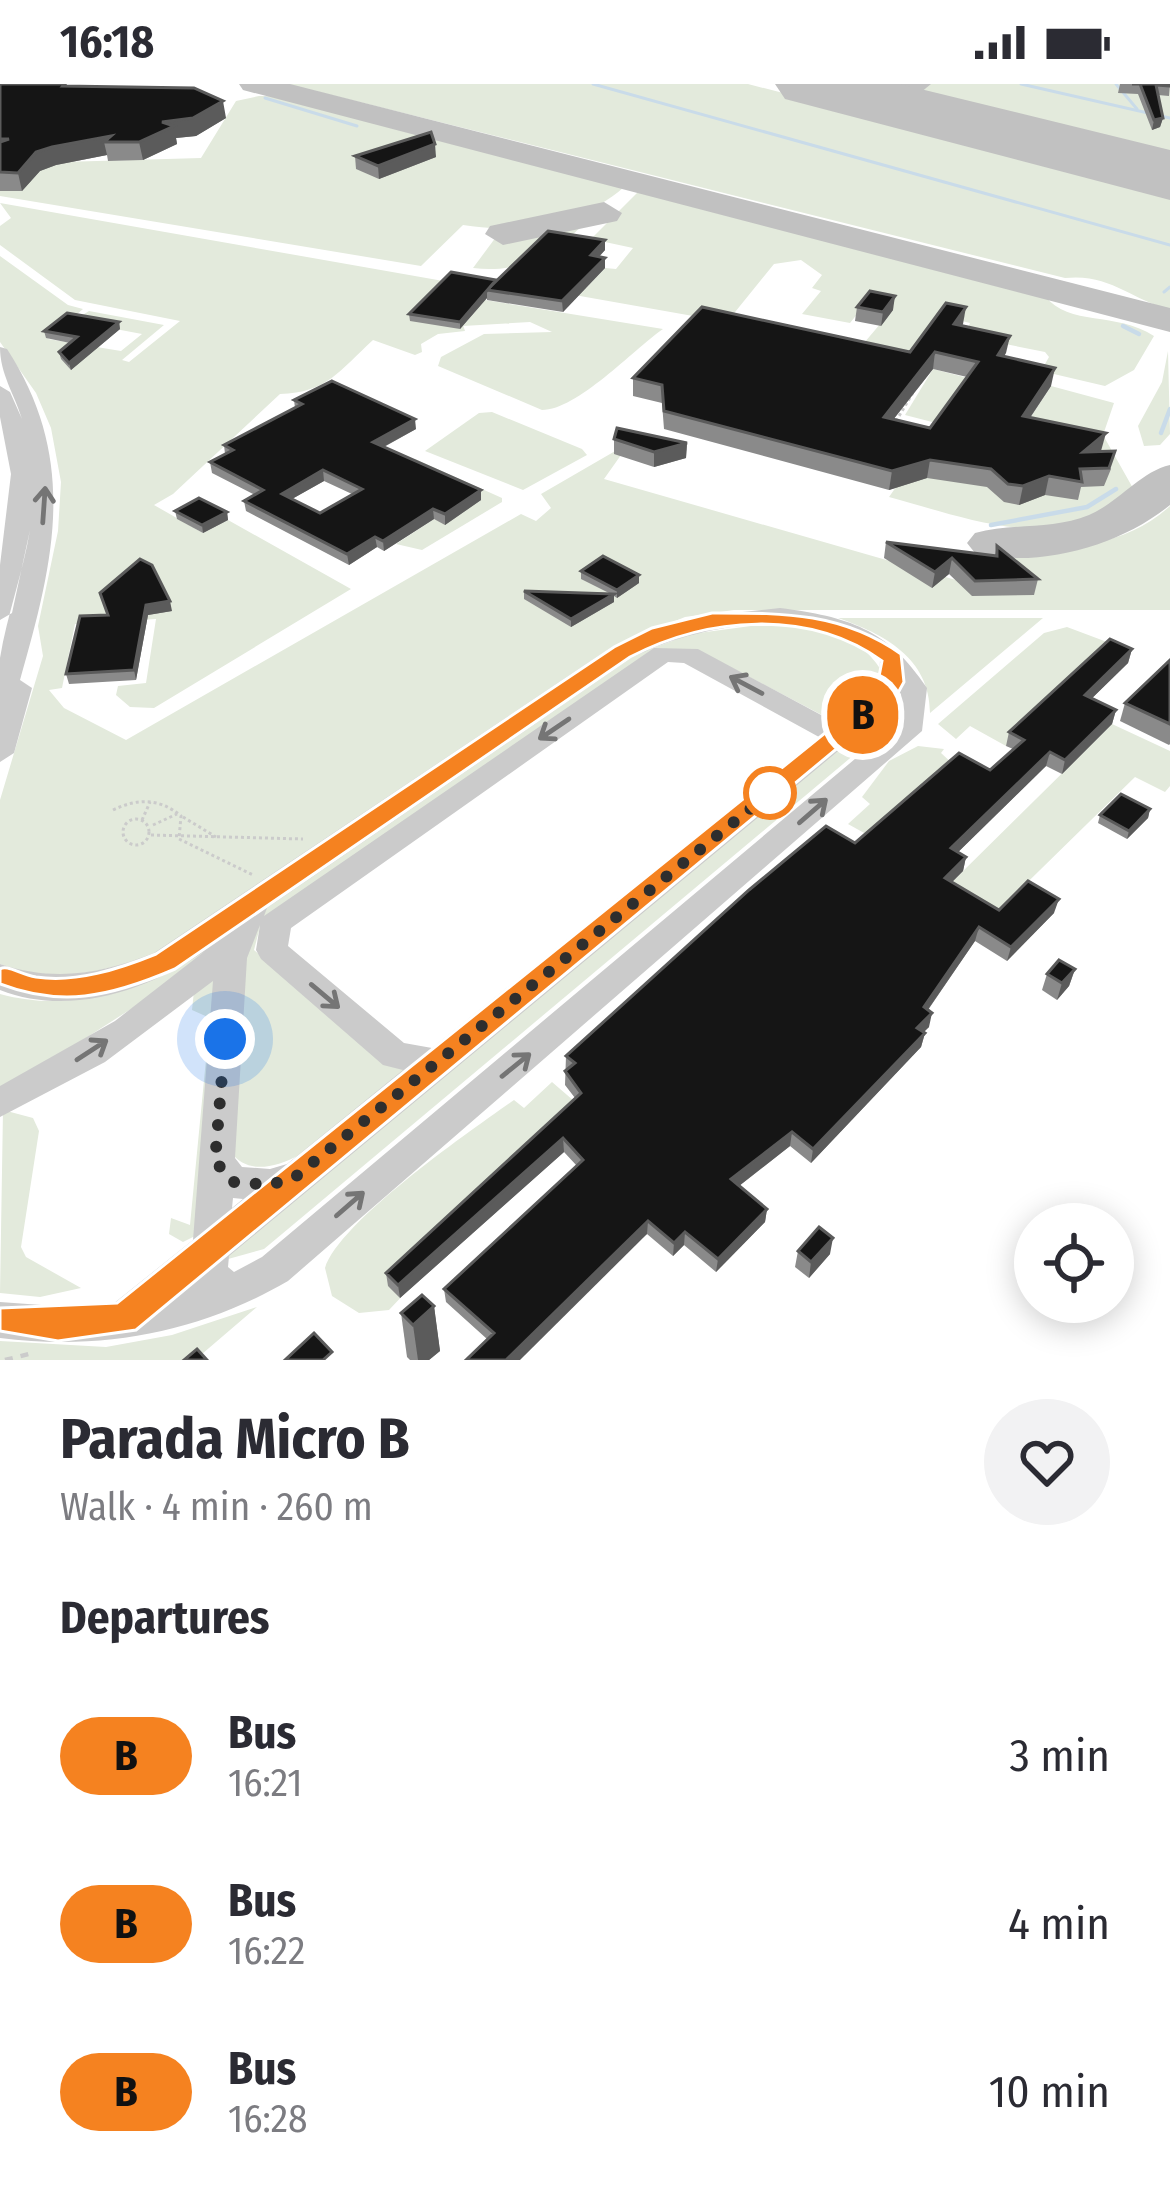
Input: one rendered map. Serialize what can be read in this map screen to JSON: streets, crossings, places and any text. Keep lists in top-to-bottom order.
{
  "lines": ["bus line B"],
  "page": {
    "status": "16:18",
    "on_map": "B",
    "heading": [
      ["Parada Micro B", "Walk · 4 min · 260 m"],
      "Departures"
    ],
    "list": [
      {
        "mark": "B",
        "name": "Bus",
        "note": "16:21",
        "value": "3 min"
      },
      {
        "mark": "B",
        "name": "Bus",
        "note": "16:22",
        "value": "4 min"
      },
      {
        "mark": "B",
        "name": "Bus",
        "note": "16:28",
        "value": "10 min"
      }
    ]
  }
}
